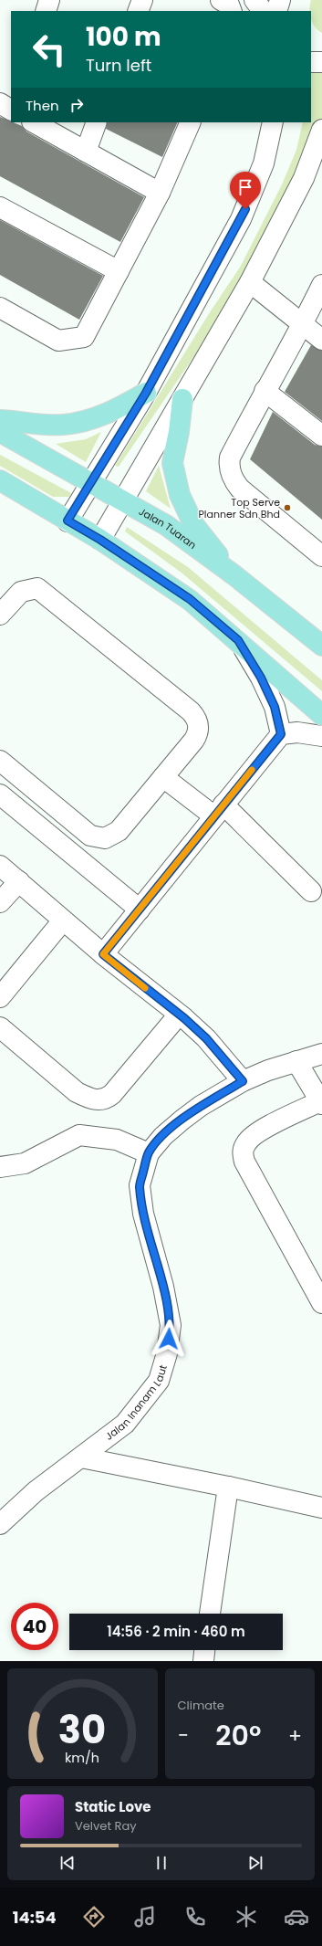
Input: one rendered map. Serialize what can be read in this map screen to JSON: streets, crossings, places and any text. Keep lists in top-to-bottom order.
{
  "streets": {
    "main road": ["Jalan Tuaran"],
    "street": ["Jalan Inanam Laut"]
  },
  "places": ["Top Serve Planner Sdn Bhd"],
  "page": {
    "turn": ["100 m", "Turn left"],
    "then": "Then",
    "limit": "40",
    "trip": "14:56 · 2 min · 460 m",
    "tile": "Climate",
    "heat": ["−", "20°", "+"],
    "song": ["Static Love", "Velvet Ray"],
    "tabs": "14:54",
    "gauge": ["30", "km/h"]
  }
}
